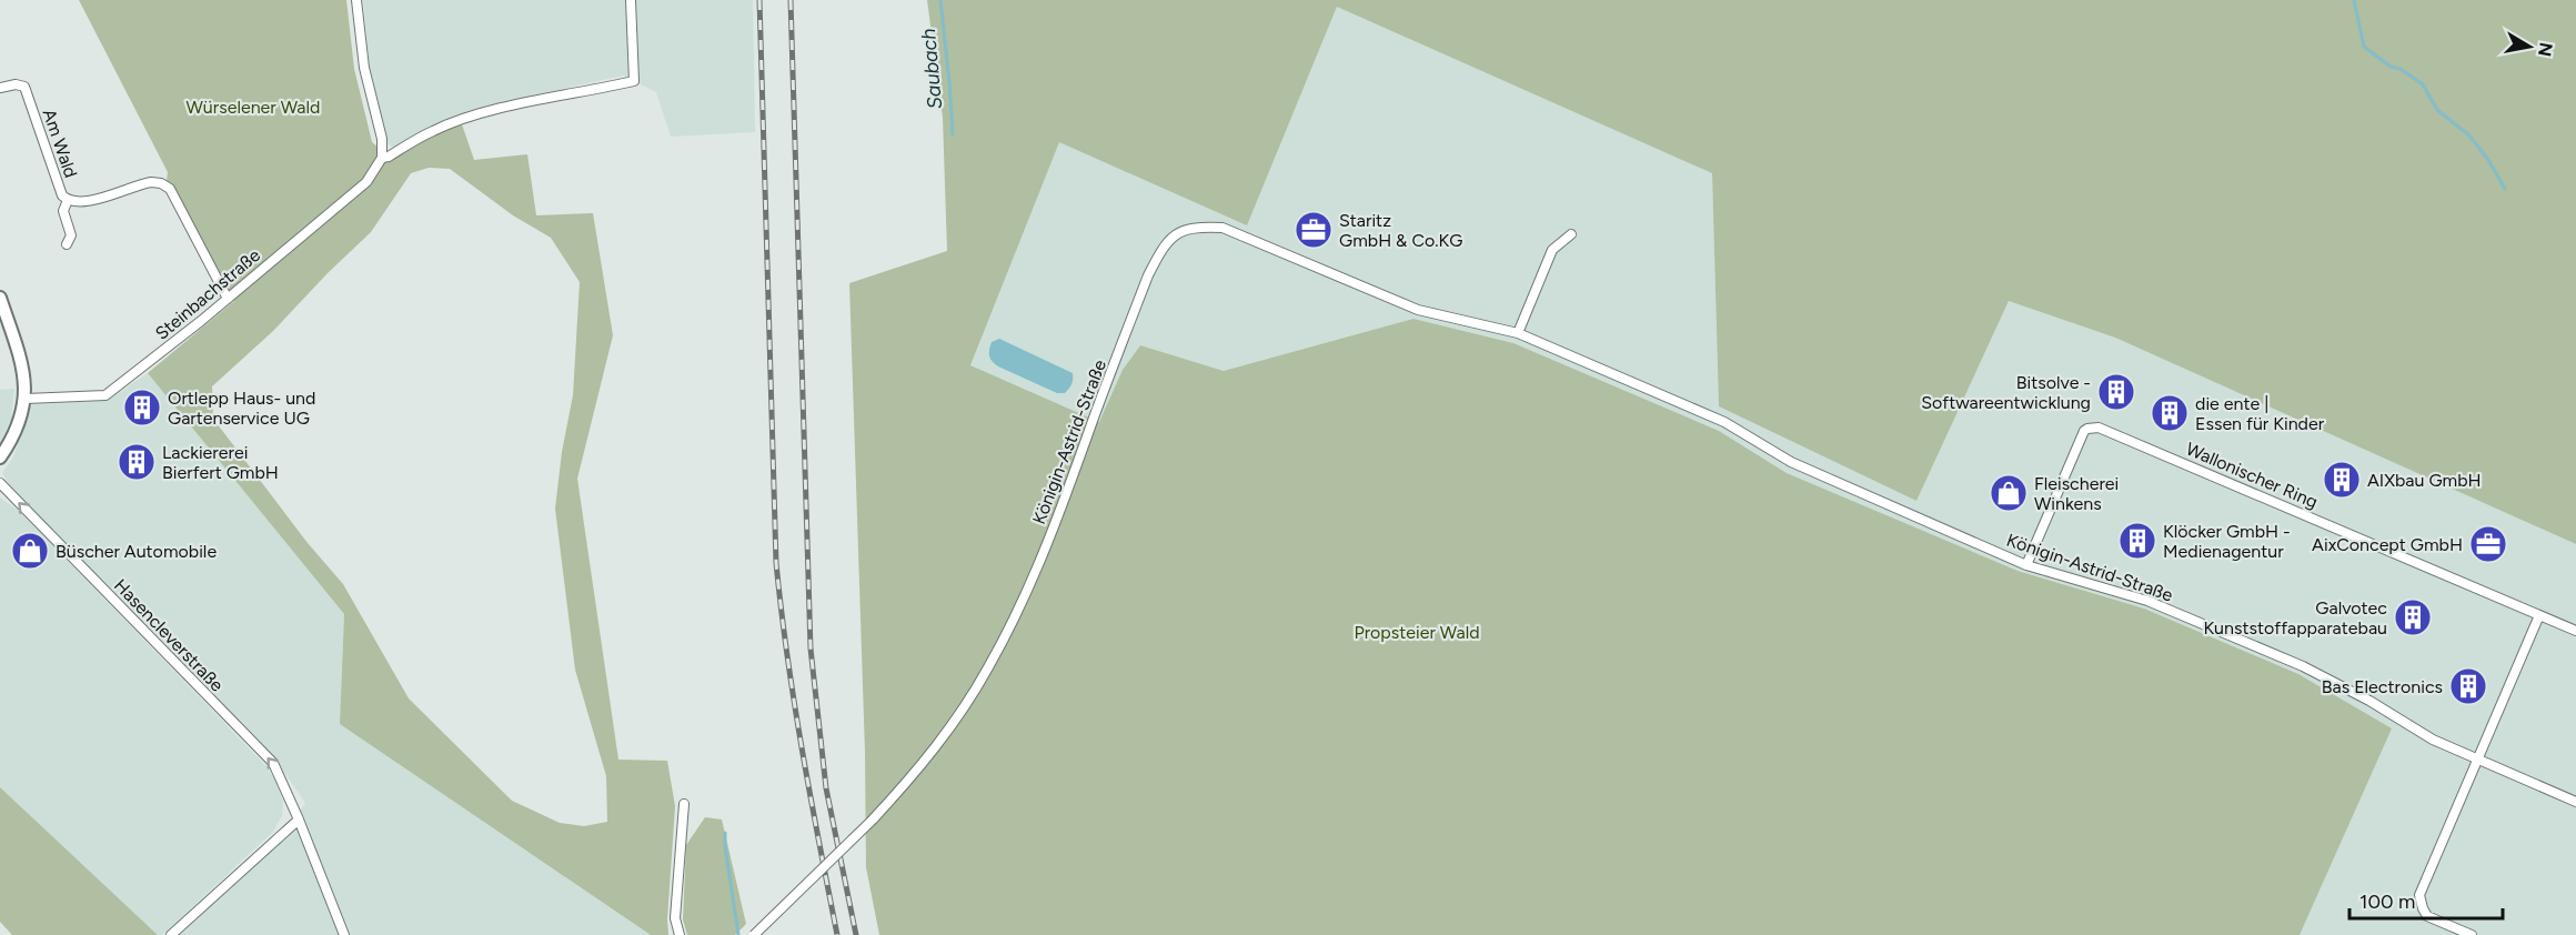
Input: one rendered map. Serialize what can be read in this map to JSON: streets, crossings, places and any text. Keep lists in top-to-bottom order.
{
  "streets": {
    "street": [
      "Am Wald",
      "Steinbachstraße",
      "Königin-Astrid-Straße",
      "Wallonischer Ring",
      "Hasencleverstraße"
    ]
  },
  "crossings": [
    ["Am Wald", "Steinbachstraße"],
    ["Königin-Astrid-Straße", "Wallonischer Ring"]
  ],
  "one_way": ["Hasencleverstraße"],
  "water": ["Saubach"],
  "parks": ["Würselener Wald", "Propsteier Wald"],
  "places": {
    "office": ["Staritz GmbH & Co.KG", "AixConcept GmbH"],
    "building": [
      "Bitsolve - Softwareentwicklung",
      "Ortlepp Haus- und Gartenservice UG",
      "die ente | Essen für Kinder",
      "Lackiererei Bierfert GmbH",
      "AIXbau GmbH",
      "Klöcker GmbH - Medienagentur",
      "Galvotec Kunststoffapparatebau",
      "Bas Electronics"
    ],
    "shop": ["Fleischerei Winkens", "Büscher Automobile"]
  },
  "scale_bar": "100 m",
  "north": "right"
}
